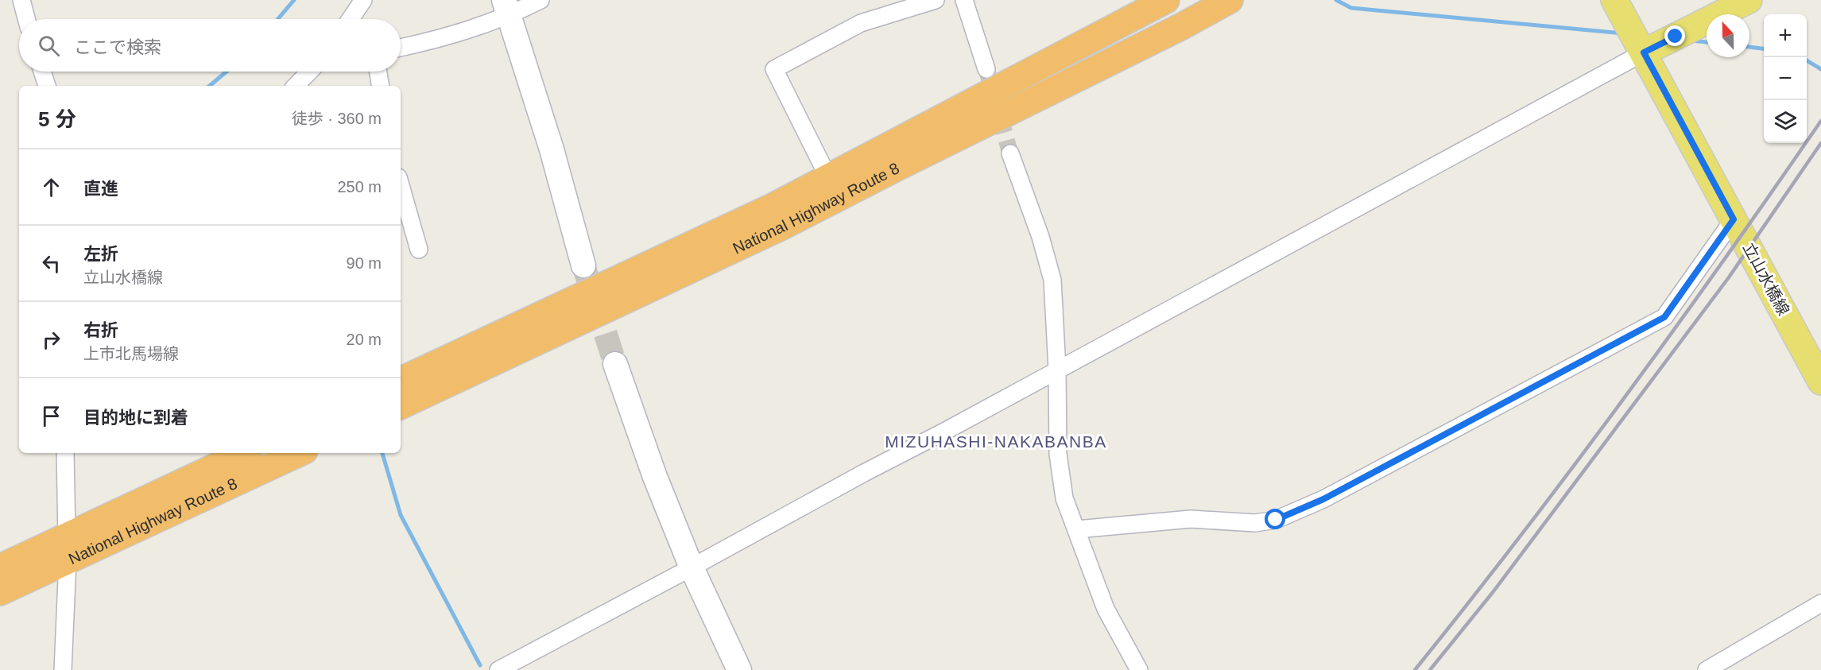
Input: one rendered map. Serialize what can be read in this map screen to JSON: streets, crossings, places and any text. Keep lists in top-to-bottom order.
{
  "streets": {
    "highway": ["National Highway Route 8"],
    "main road": ["立山水橋線"]
  },
  "districts": ["MIZUHASHI-NAKABANBA"],
  "north": "top",
  "page": {
    "map_buttons": ["+", "−"],
    "search": "ここで検索",
    "heading": ["5 分", "徒歩 · 360 m"],
    "list": [
      ["直進", "250 m"],
      ["左折", "立山水橋線", "90 m"],
      ["右折", "上市北馬場線", "20 m"],
      "目的地に到着"
    ]
  }
}
